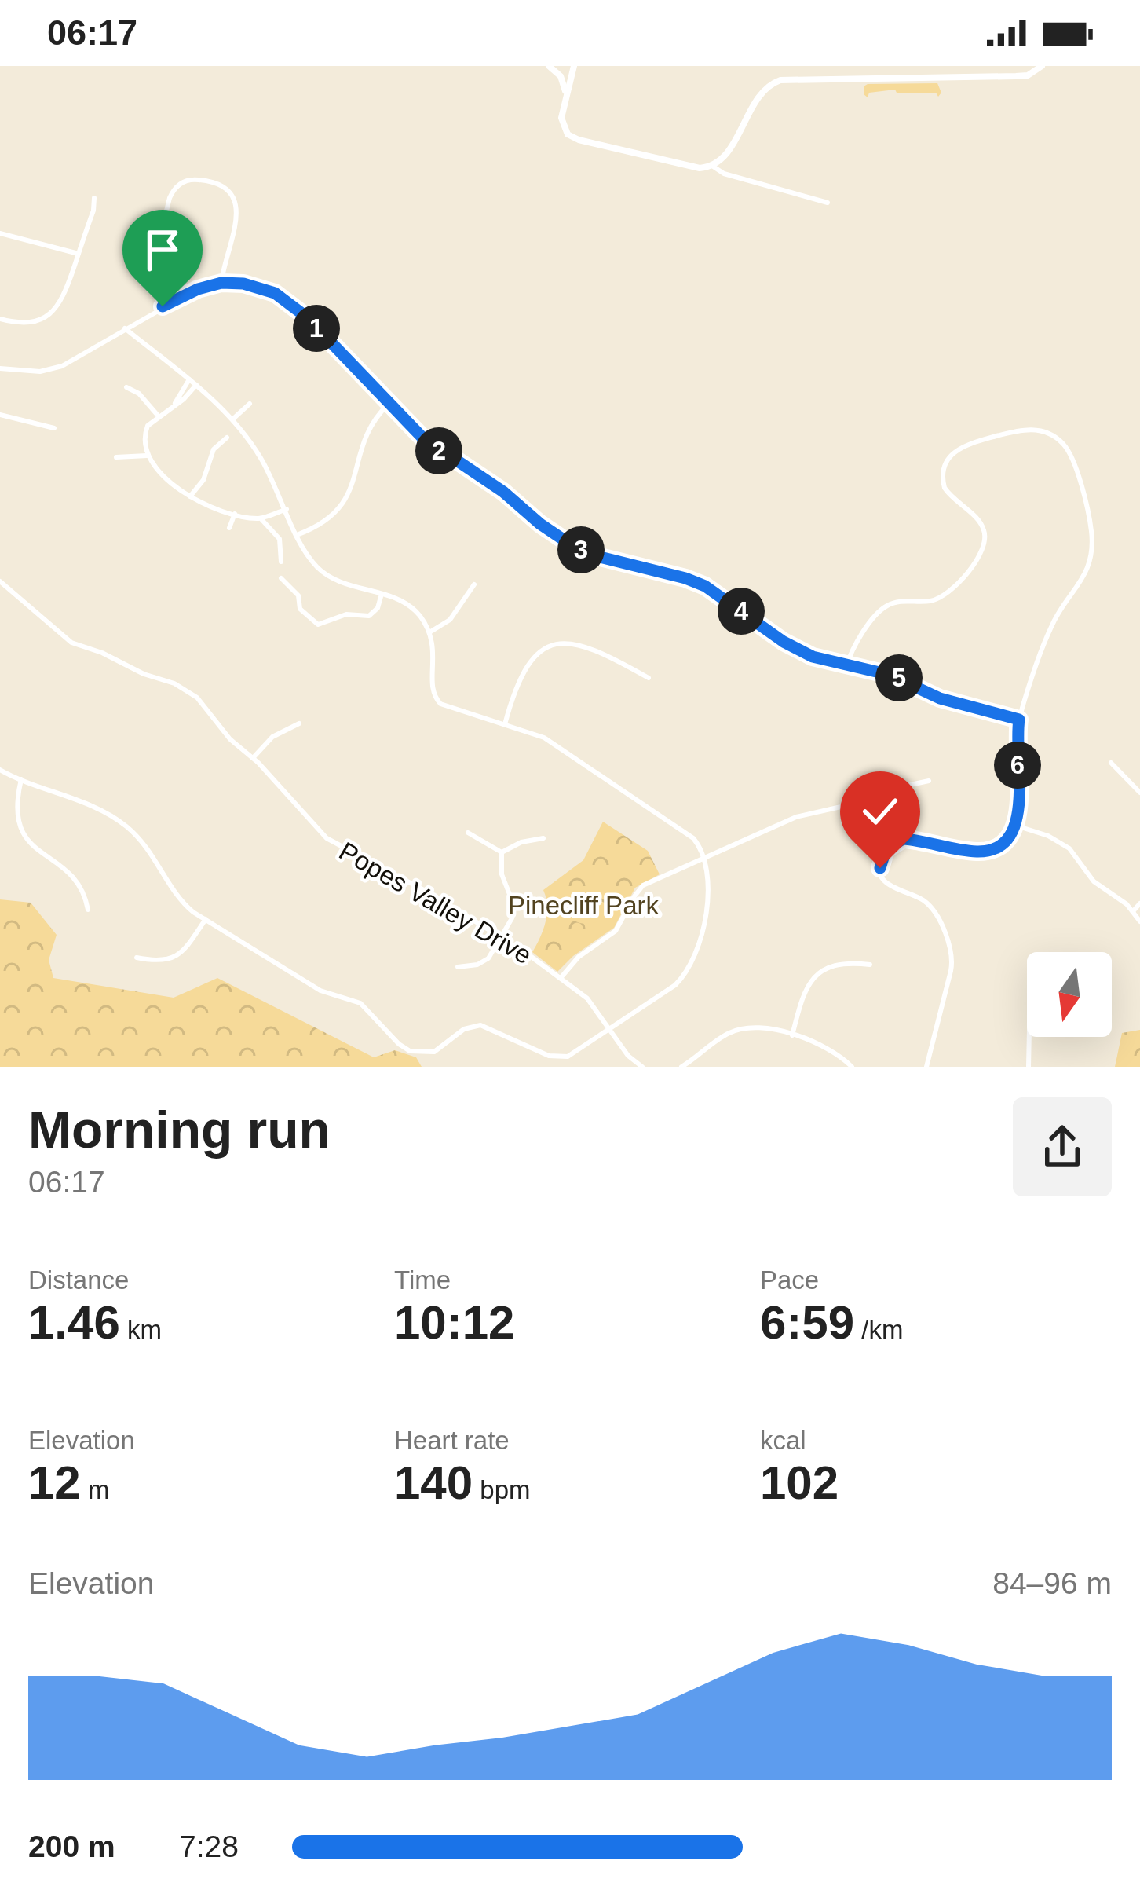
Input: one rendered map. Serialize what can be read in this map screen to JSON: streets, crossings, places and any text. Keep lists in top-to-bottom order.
{
  "streets": {
    "street": ["Popes Valley Drive"]
  },
  "parks": ["Pinecliff Park"],
  "north": "bottom",
  "page": {
    "status": "06:17",
    "pins": [
      "1",
      "2",
      "3",
      "4",
      "5",
      "6"
    ],
    "heading": ["Morning run", "06:17"],
    "stats": [
      ["Distance", "1.46 km"],
      ["Time", "10:12"],
      ["Pace", "6:59 /km"],
      ["Elevation", "12 m"],
      ["Heart rate", "140 bpm"],
      ["kcal", "102"]
    ],
    "chart": ["Elevation", "84–96 m"],
    "list": [
      {
        "name": "200 m",
        "note": "7:28"
      }
    ]
  }
}
